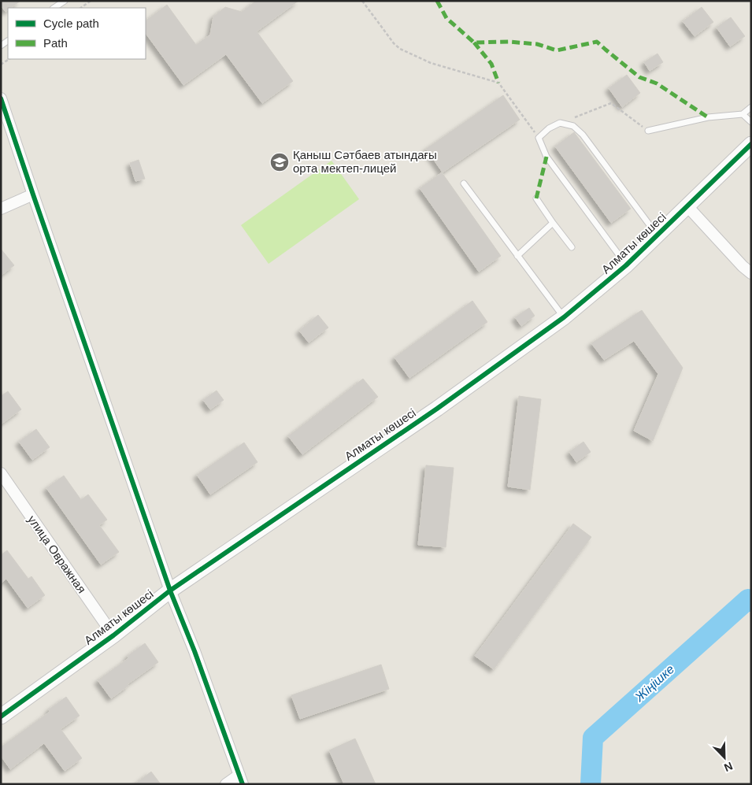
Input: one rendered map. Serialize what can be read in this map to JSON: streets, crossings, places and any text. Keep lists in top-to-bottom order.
{
  "streets": {
    "street": ["Алматы көшесі", "улица Овражная"]
  },
  "crossings": [
    ["Алматы көшесі", "улица Овражная"]
  ],
  "water": ["Жіңішке"],
  "places": {
    "school or university": ["Қаныш Сәтбаев атындағы орта мектеп-лицей"]
  },
  "legend": ["Cycle path", "Path"],
  "north": "bottom right"
}
